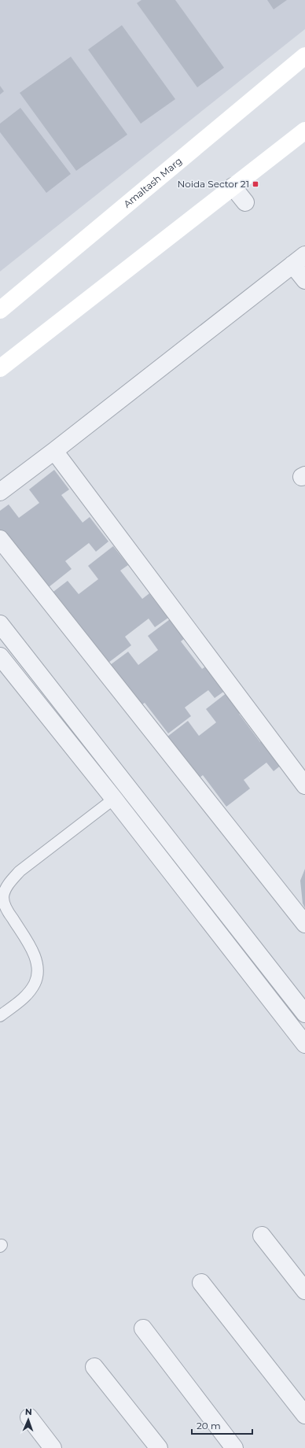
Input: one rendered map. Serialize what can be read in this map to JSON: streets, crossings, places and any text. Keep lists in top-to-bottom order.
{
  "streets": {
    "main road": ["Amaltash Marg"]
  },
  "places": {
    "transit": ["Noida Sector 21"]
  },
  "scale_bar": "20 m",
  "north": "top"
}
